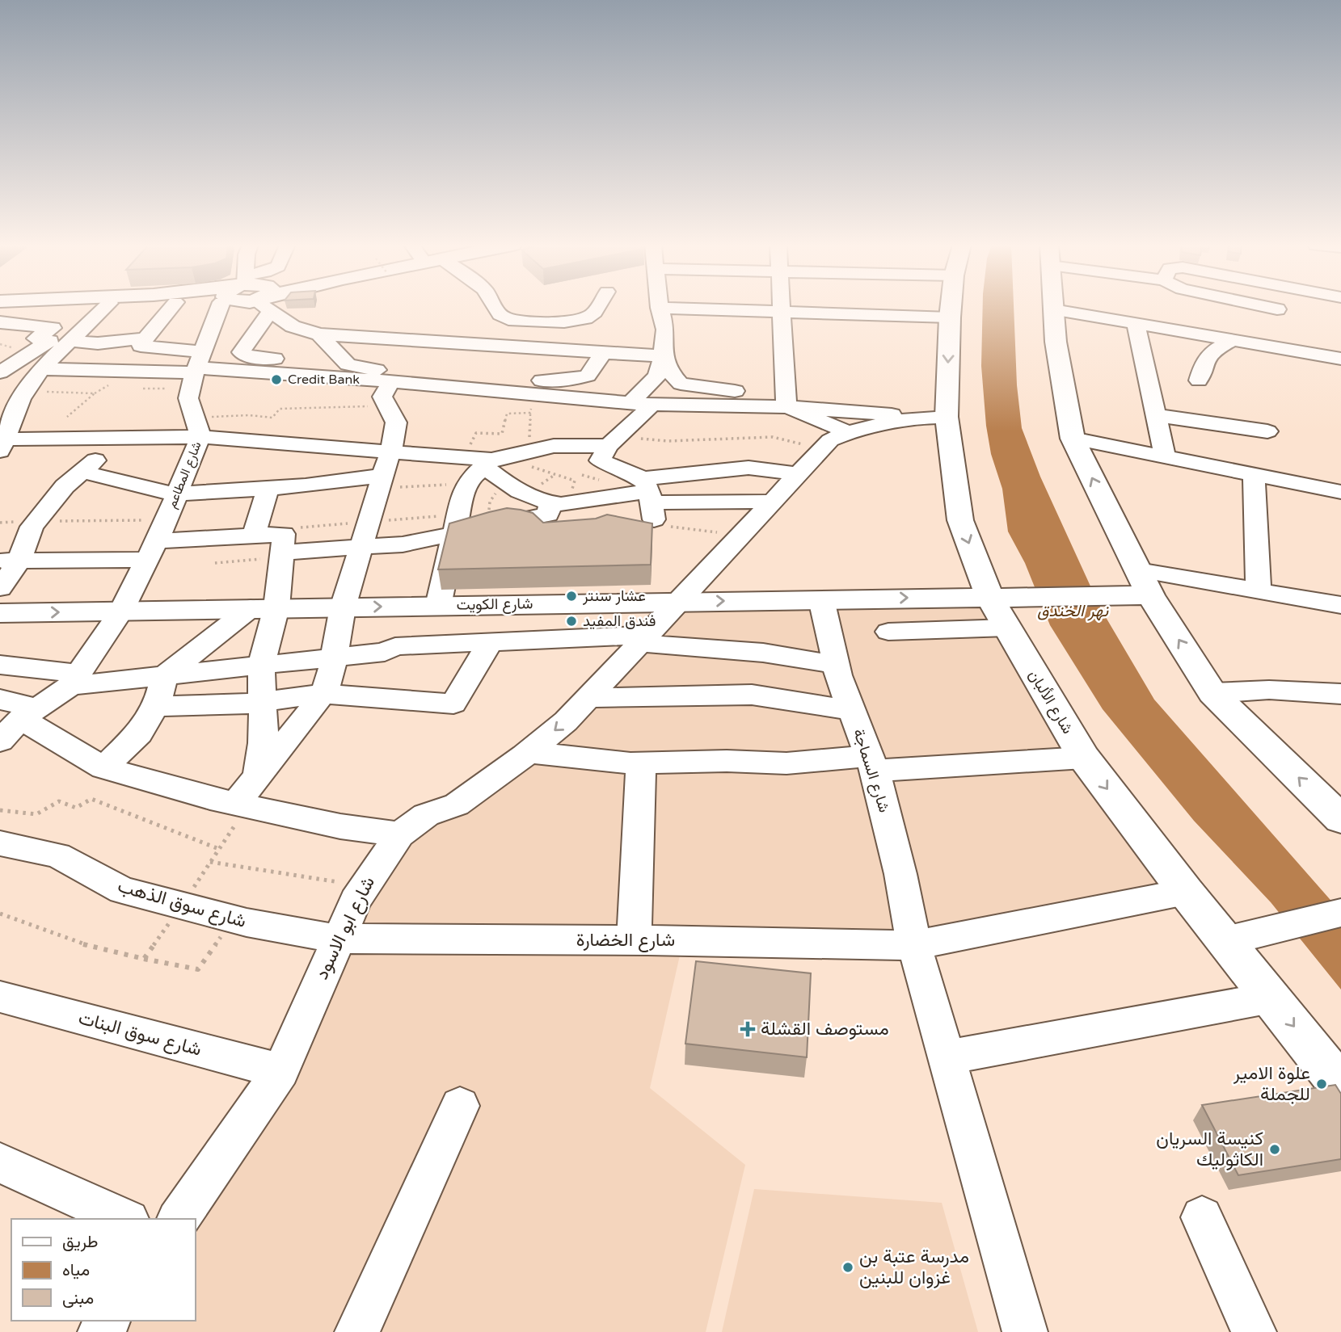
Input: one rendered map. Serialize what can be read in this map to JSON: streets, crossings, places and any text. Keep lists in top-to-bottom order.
{
  "streets": {
    "main road": ["شارع الكويت", "شارع الألبان"],
    "street": [
      "شارع المطاعم",
      "شارع السماجة",
      "شارع سوق الذهب",
      "شارع ابو الاسود",
      "شارع الخضارة",
      "شارع سوق البنات"
    ]
  },
  "crossings": [
    ["شارع المطاعم", "شارع الكويت"],
    ["شارع الكويت", "شارع الألبان"],
    ["شارع الكويت", "شارع السماجة"],
    ["شارع الكويت", "شارع ابو الاسود"],
    ["شارع الألبان", "شارع الخضارة"],
    ["شارع السماجة", "شارع الخضارة"],
    ["شارع سوق الذهب", "شارع ابو الاسود"],
    ["شارع سوق الذهب", "شارع الخضارة"],
    ["شارع ابو الاسود", "شارع الخضارة"],
    ["شارع ابو الاسود", "شارع سوق البنات"]
  ],
  "one_way": ["شارع الكويت"],
  "water": ["نهر الخندق"],
  "places": {
    "other": [
      "Credit Bank",
      "عشار سنتر",
      "فندق المفيد",
      "علوة الامير للجملة",
      "كنيسة السريان الكاثوليك",
      "مدرسة عتبة بن غزوان للبنين"
    ],
    "health": ["مستوصف القشلة"]
  },
  "legend": ["طريق", "مياه", "مبنى"]
}
